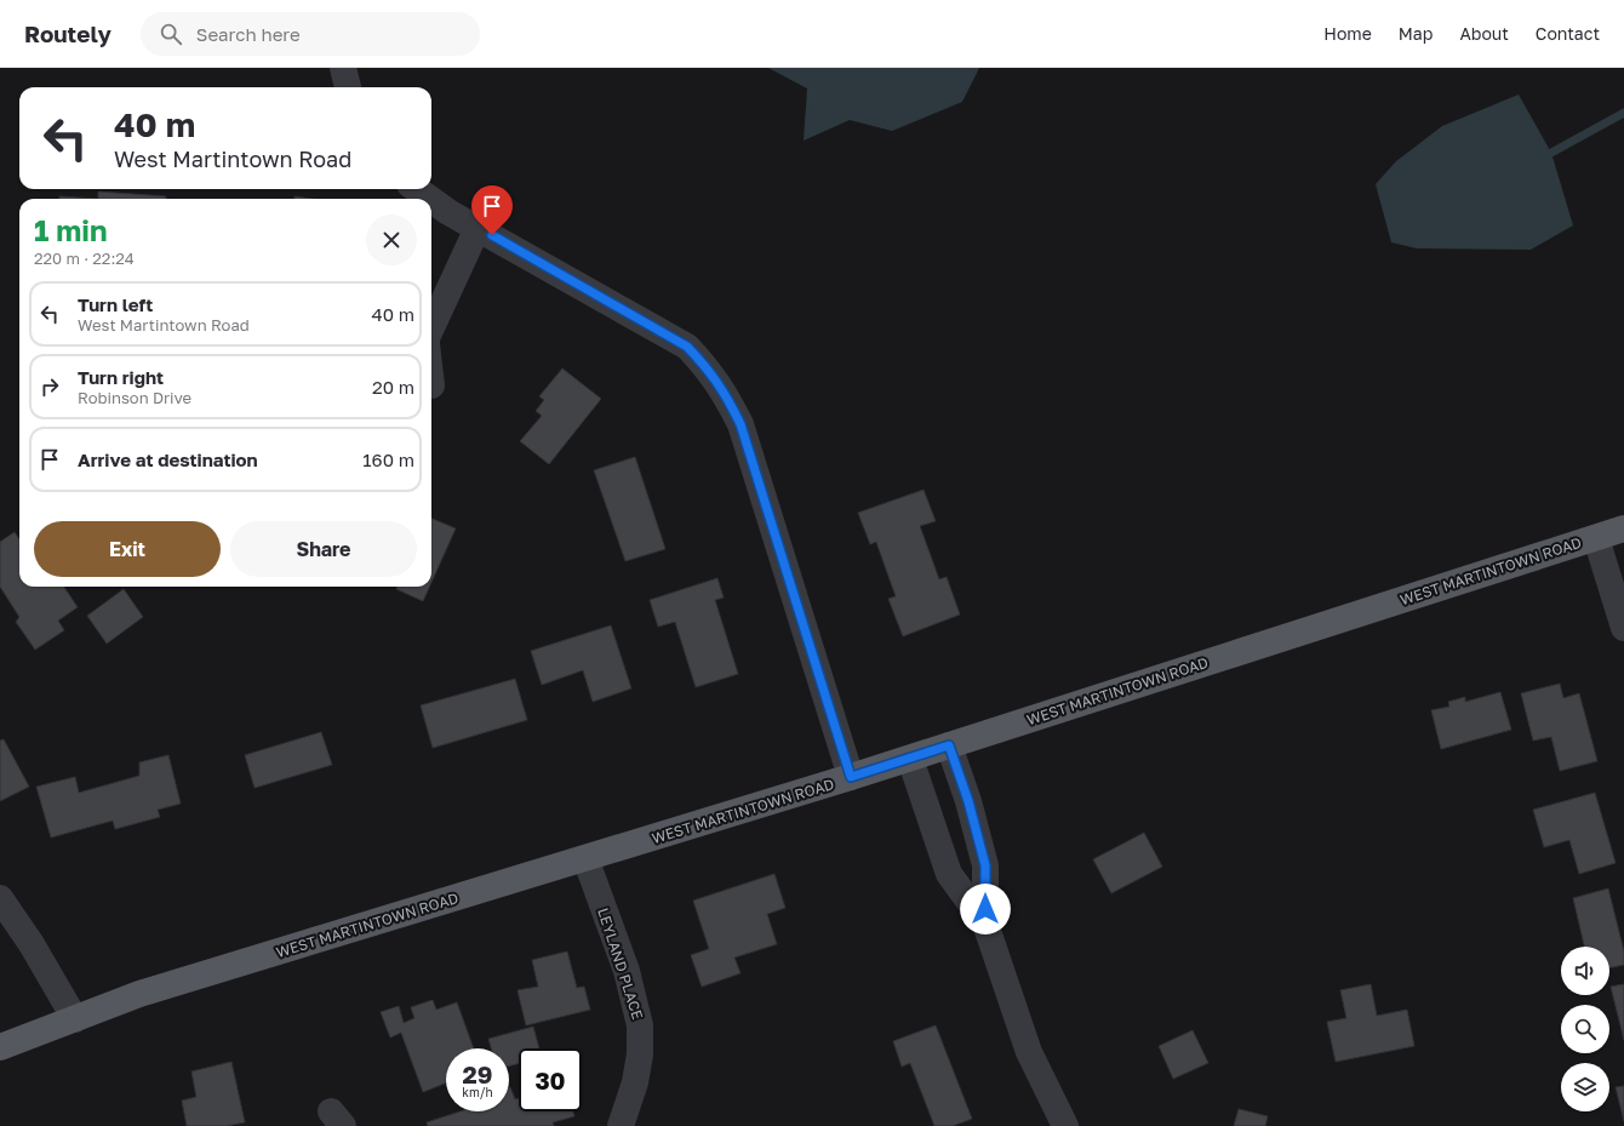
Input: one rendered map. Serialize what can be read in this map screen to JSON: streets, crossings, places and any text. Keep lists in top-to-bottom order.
{
  "streets": {
    "main road": ["WEST MARTINTOWN ROAD"],
    "street": ["LEYLAND PLACE"]
  },
  "crossings": [
    ["WEST MARTINTOWN ROAD", "LEYLAND PLACE"]
  ],
  "page": {
    "header": "Routely",
    "search": "Search here",
    "nav": [
      "Home",
      "Map",
      "About",
      "Contact"
    ],
    "turn": ["40 m", "West Martintown Road"],
    "heading": ["1 min", "220 m · 22:24"],
    "list": [
      {
        "name": "Turn left",
        "note": "West Martintown Road",
        "value": "40 m"
      },
      {
        "name": "Turn right",
        "note": "Robinson Drive",
        "value": "20 m"
      },
      {
        "name": "Arrive at destination",
        "value": "160 m"
      }
    ],
    "buttons": ["Exit", "Share"],
    "speed": "29 km/h",
    "limit": "30"
  }
}
